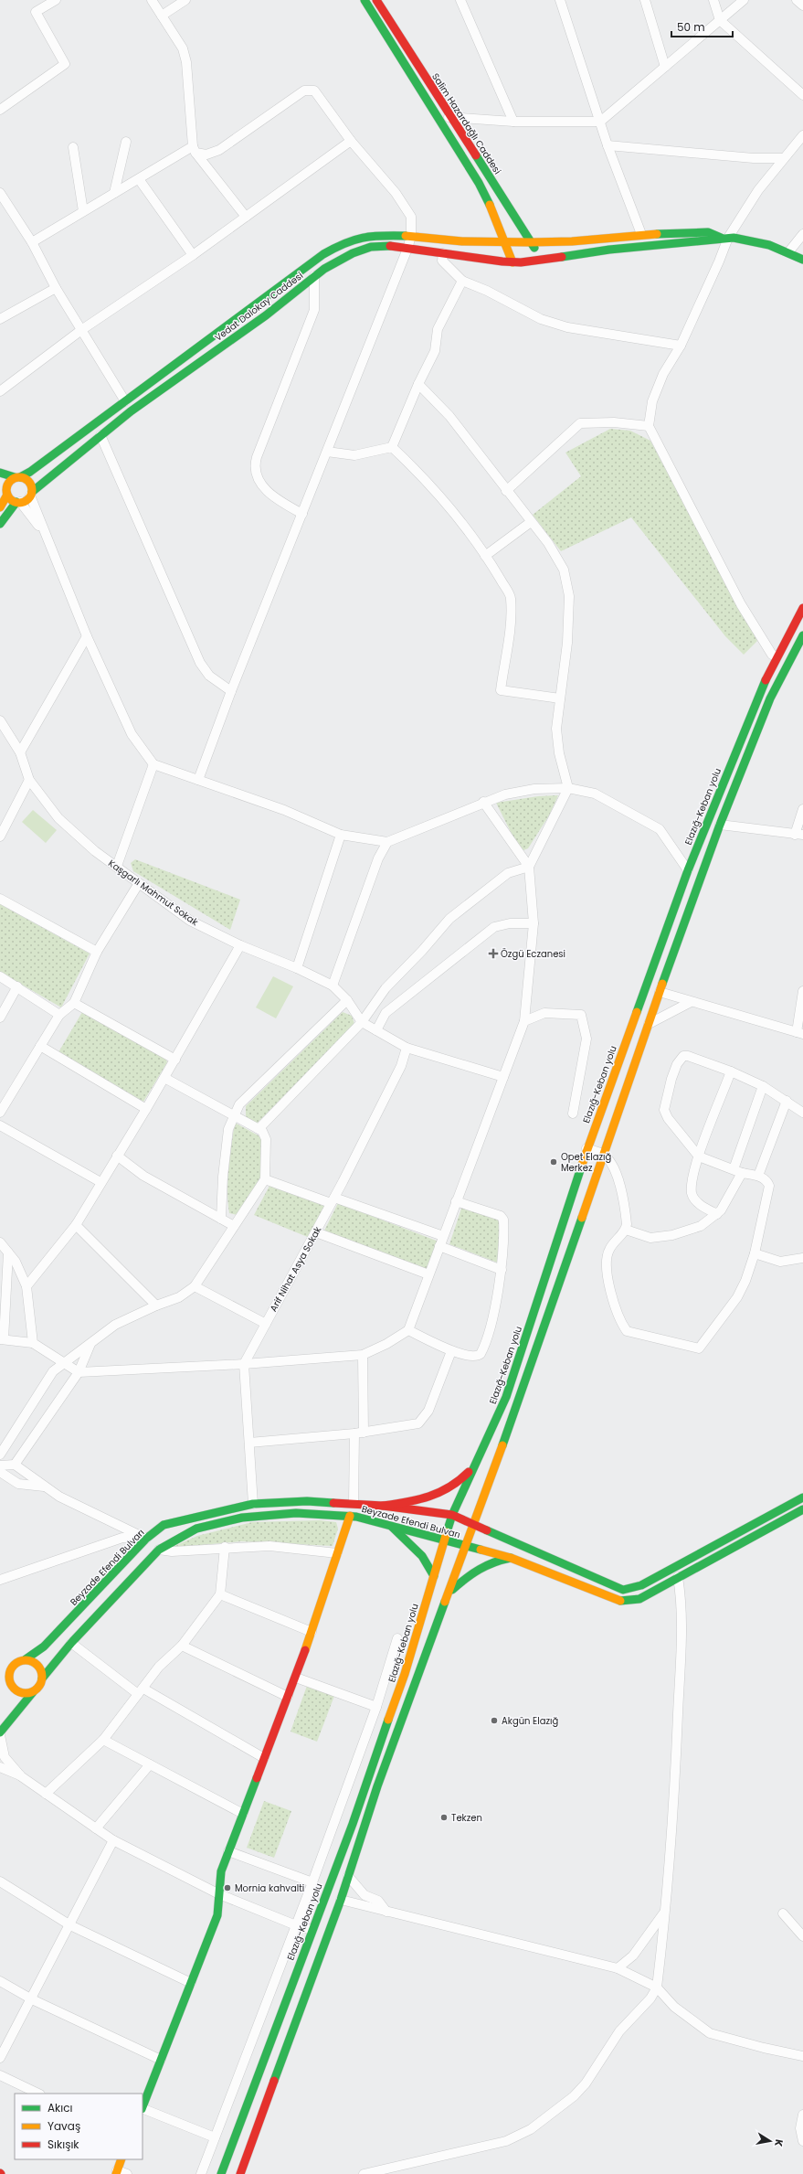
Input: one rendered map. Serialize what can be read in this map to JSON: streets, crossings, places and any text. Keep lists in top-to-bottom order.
{
  "streets": {
    "main road": [
      "Salim Hazardağlı Caddesi",
      "Vedat Dalokay Caddesi",
      "Elazığ-Keban yolu",
      "Beyzade Efendi Bulvarı"
    ],
    "street": ["Kaşgarlı Mahmut Sokak", "Arif Nihat Asya Sokak"]
  },
  "crossings": [
    ["Salim Hazardağlı Caddesi", "Vedat Dalokay Caddesi"],
    ["Elazığ-Keban yolu", "Beyzade Efendi Bulvarı"],
    ["Kaşgarlı Mahmut Sokak", "Arif Nihat Asya Sokak"]
  ],
  "places": {
    "health": ["Özgü Eczanesi"],
    "other": [
      "Opet Elazığ Merkez",
      "Akgün Elazığ",
      "Tekzen",
      "Mornia kahvalti"
    ]
  },
  "legend": ["Akıcı", "Yavaş", "Sıkışık"],
  "scale_bar": "50 m",
  "north": "right"
}
